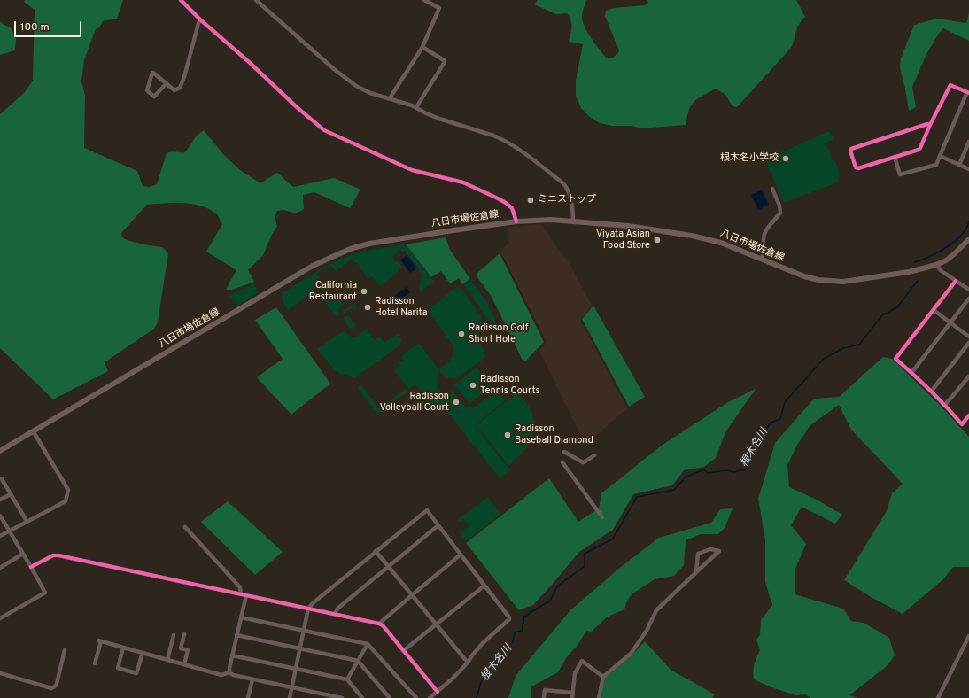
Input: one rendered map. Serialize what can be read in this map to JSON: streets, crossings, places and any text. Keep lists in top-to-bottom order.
{
  "streets": {
    "main road": ["八日市場佐倉線"]
  },
  "water": ["根木名川"],
  "places": [
    "根木名小学校",
    "ミニストップ",
    "Viyata Asian Food Store",
    "California Restaurant",
    "Radisson Hotel Narita",
    "Radisson Golf Short Hole",
    "Radisson Tennis Courts",
    "Radisson Volleyball Court",
    "Radisson Baseball Diamond"
  ],
  "scale_bar": "100 m"
}
